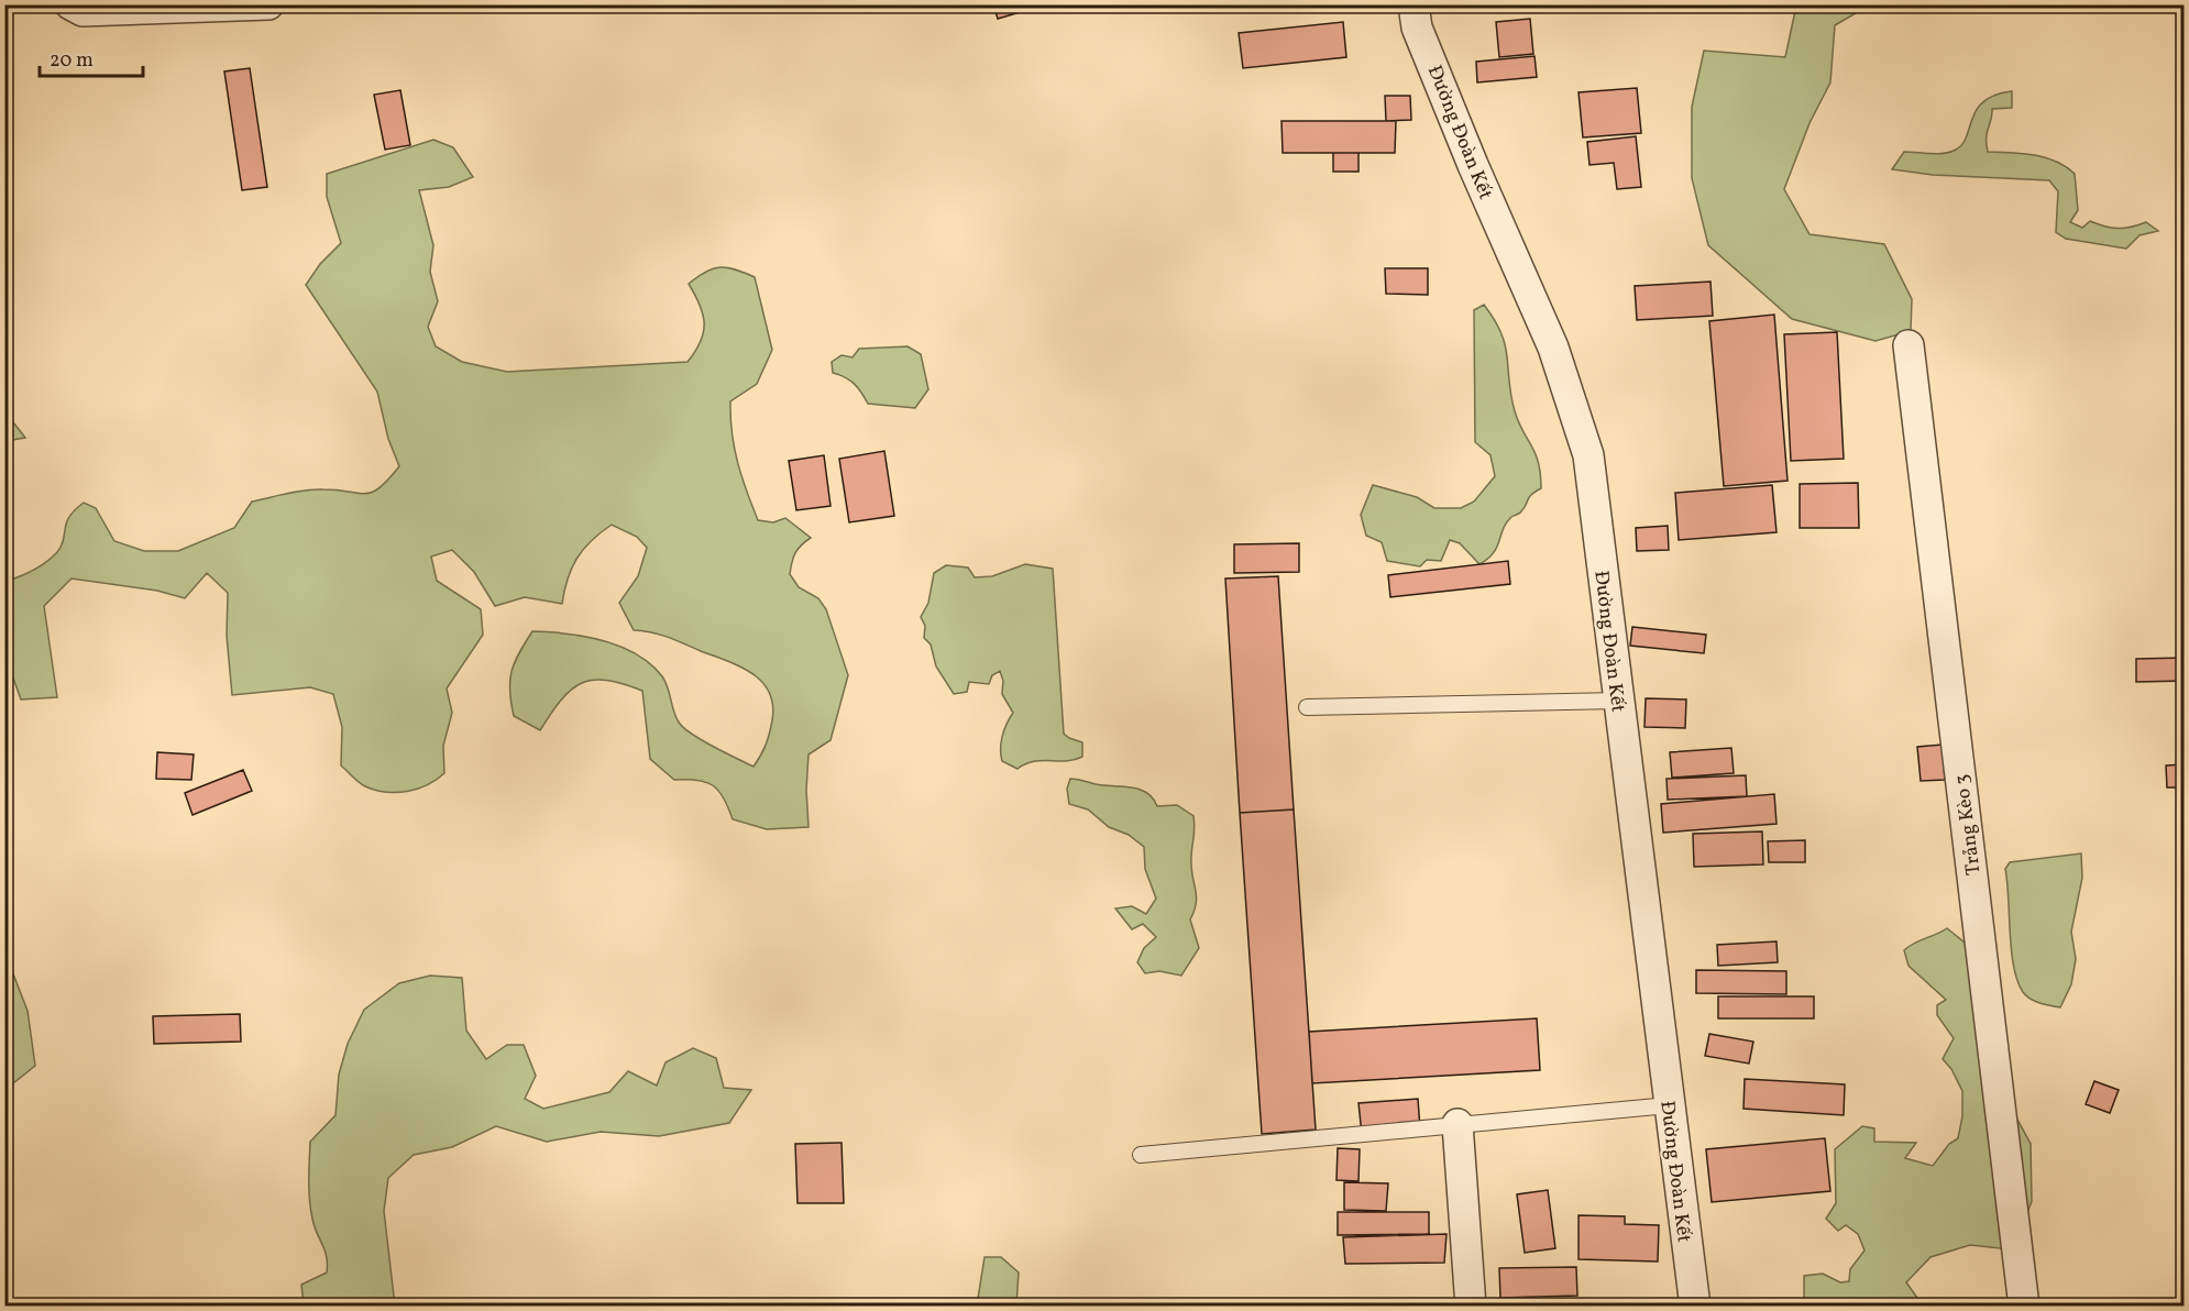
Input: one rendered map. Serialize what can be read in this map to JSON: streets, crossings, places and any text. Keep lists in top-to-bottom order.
{
  "streets": {
    "street": ["Đường Đoàn Kết", "Trảng Kèo 3"]
  },
  "scale_bar": "20 m"
}
